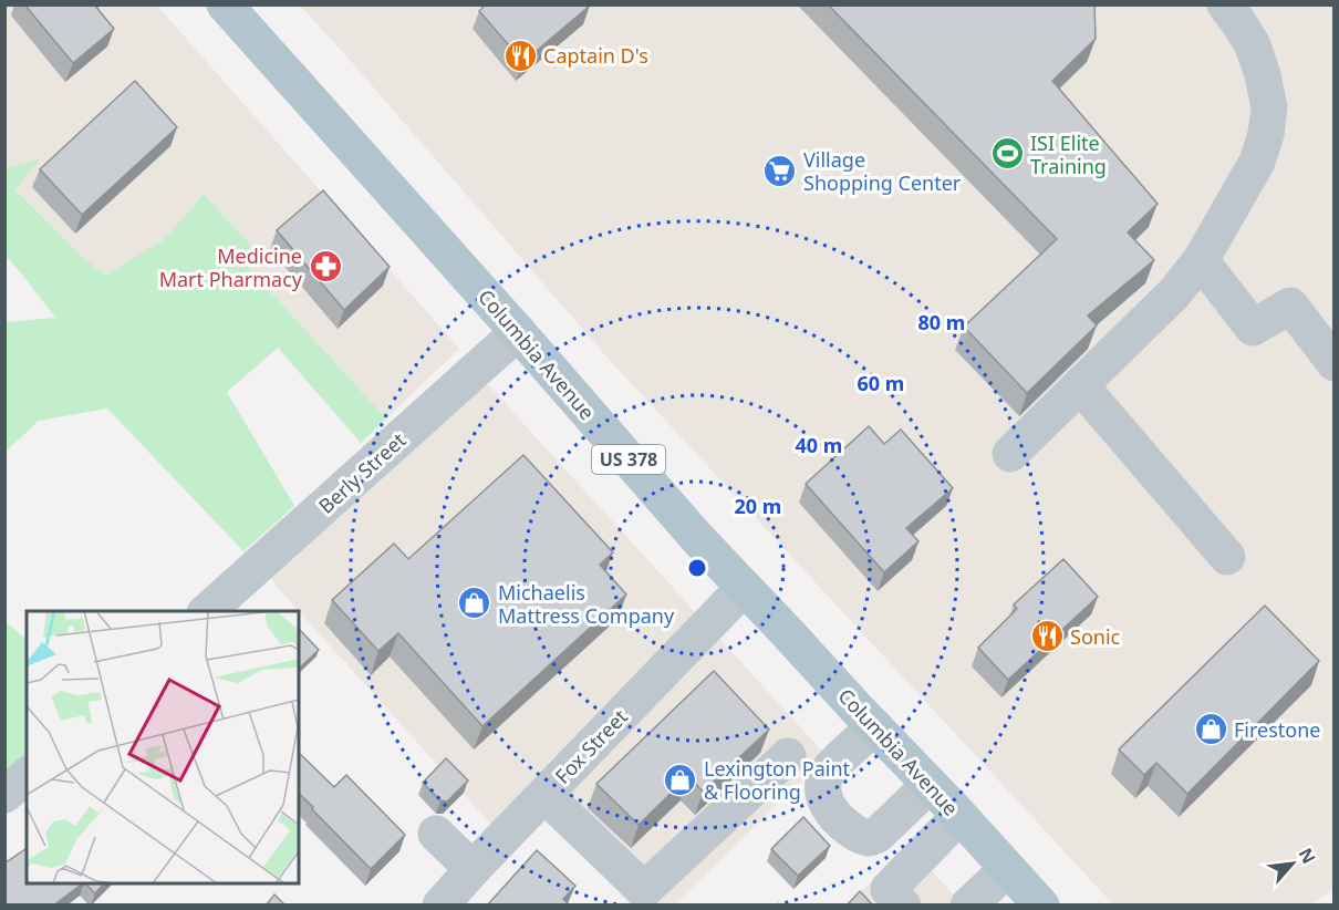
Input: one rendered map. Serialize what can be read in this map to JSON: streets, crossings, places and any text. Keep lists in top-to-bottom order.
{
  "streets": {
    "main road": ["Columbia Avenue", "US 378"],
    "street": ["Berly Street", "Fox Street"]
  },
  "crossings": [
    ["Columbia Avenue", "Berly Street"],
    ["Columbia Avenue", "Fox Street"]
  ],
  "places": {
    "restaurant": ["Captain D's", "Sonic"],
    "sports": ["ISI Elite Training"],
    "supermarket": ["Village Shopping Center"],
    "pharmacy": ["Medicine Mart Pharmacy"],
    "shop": ["Michaelis Mattress Company", "Firestone", "Lexington Paint & Flooring"]
  },
  "north": "top right",
  "rings": [
    "80 m",
    "60 m",
    "40 m",
    "20 m"
  ]
}
